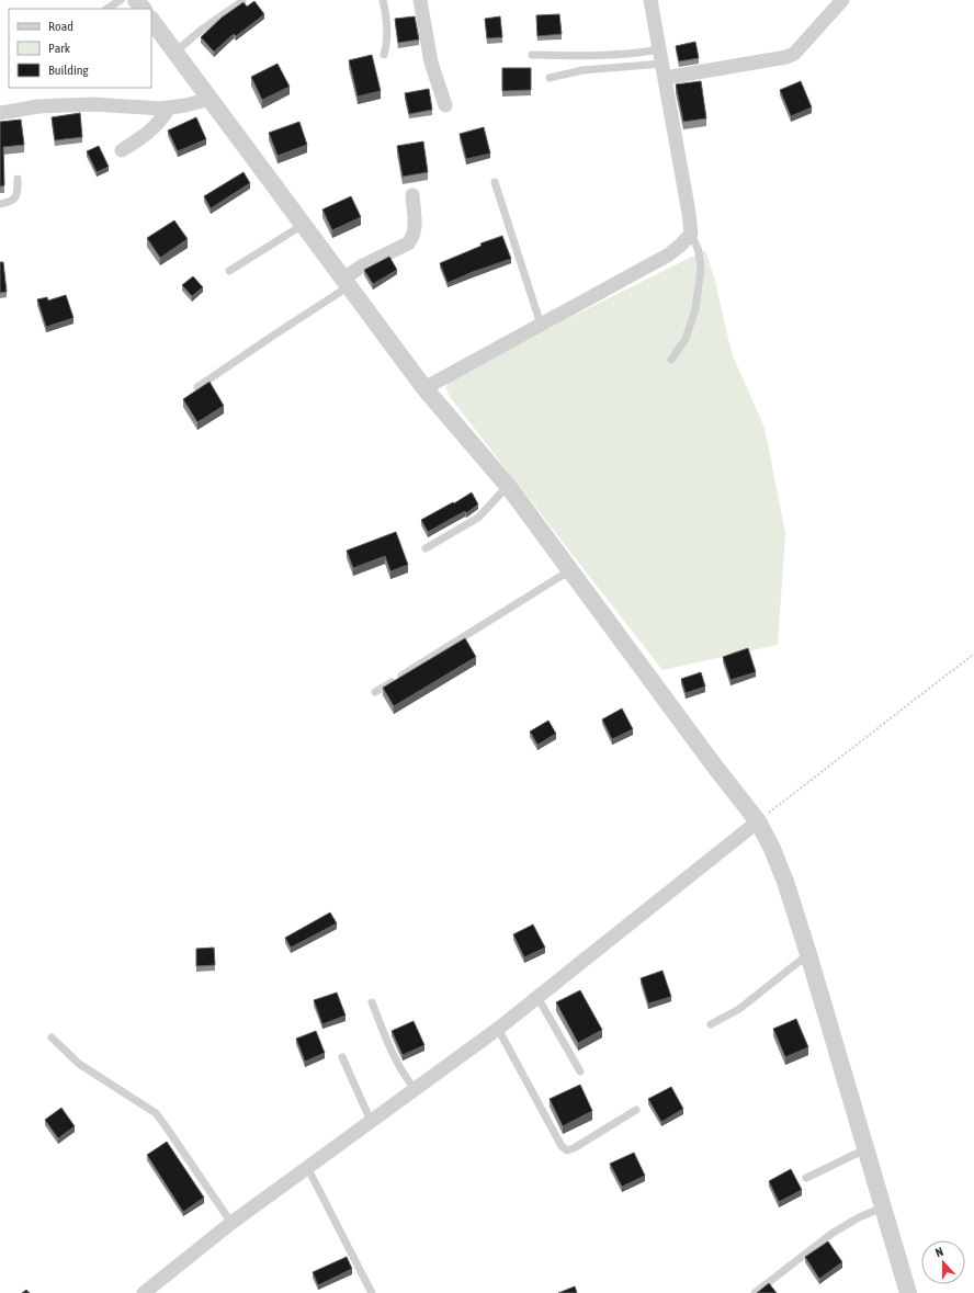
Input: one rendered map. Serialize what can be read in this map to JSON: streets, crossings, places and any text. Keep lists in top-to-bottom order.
{
  "legend": ["Road", "Park", "Building"],
  "north": "top"
}
